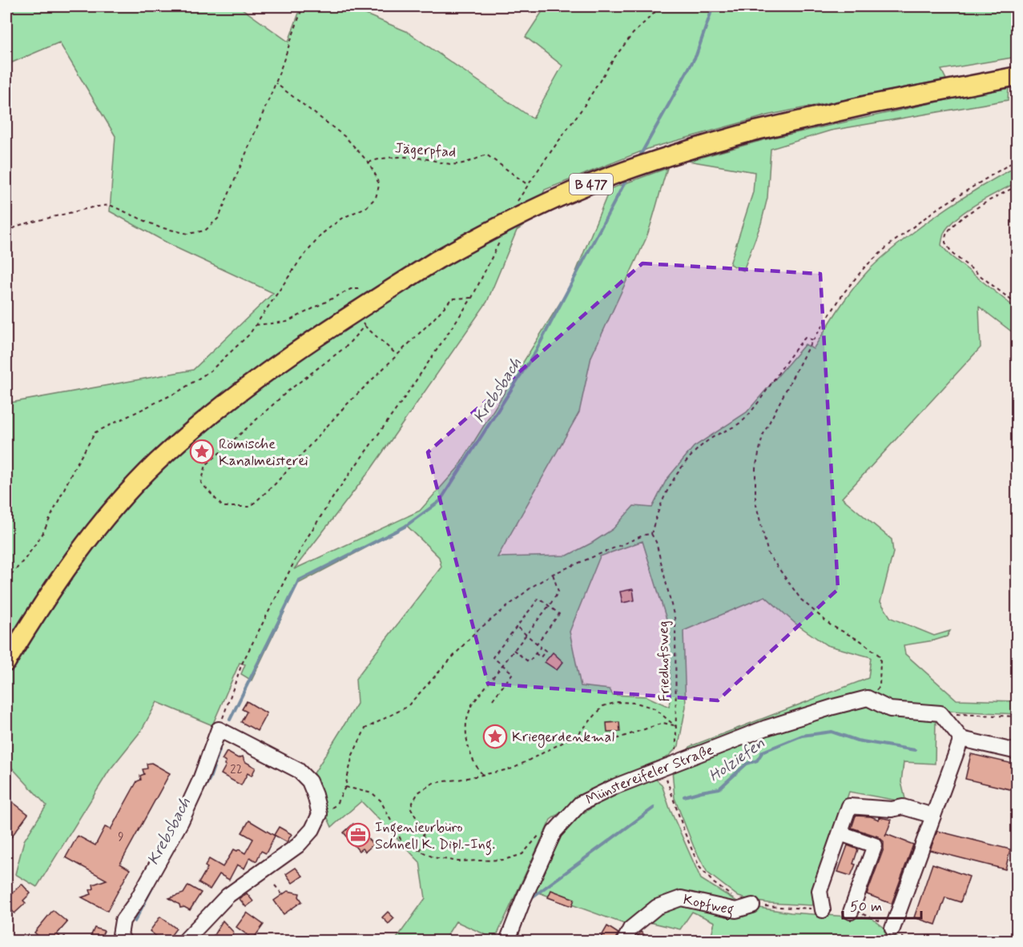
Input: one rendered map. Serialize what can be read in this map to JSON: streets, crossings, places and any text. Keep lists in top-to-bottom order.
{
  "streets": {
    "main road": ["B 477"],
    "street": ["Münstereifeler Straße", "Kopfweg"],
    "path": ["Jägerpfad", "Friedhofsweg"]
  },
  "crossings": [
    ["Friedhofsweg", "Münstereifeler Straße"],
    ["Friedhofsweg", "Kopfweg"]
  ],
  "water": ["Krebsbach", "Holziefen"],
  "places": {
    "place": ["Römische Kanalmeisterei", "Kriegerdenkmal"],
    "office": ["Ingenieurbüro Schnell K. Dipl.-Ing."]
  },
  "house_numbers": ["22", "9"],
  "scale_bar": "50 m"
}
